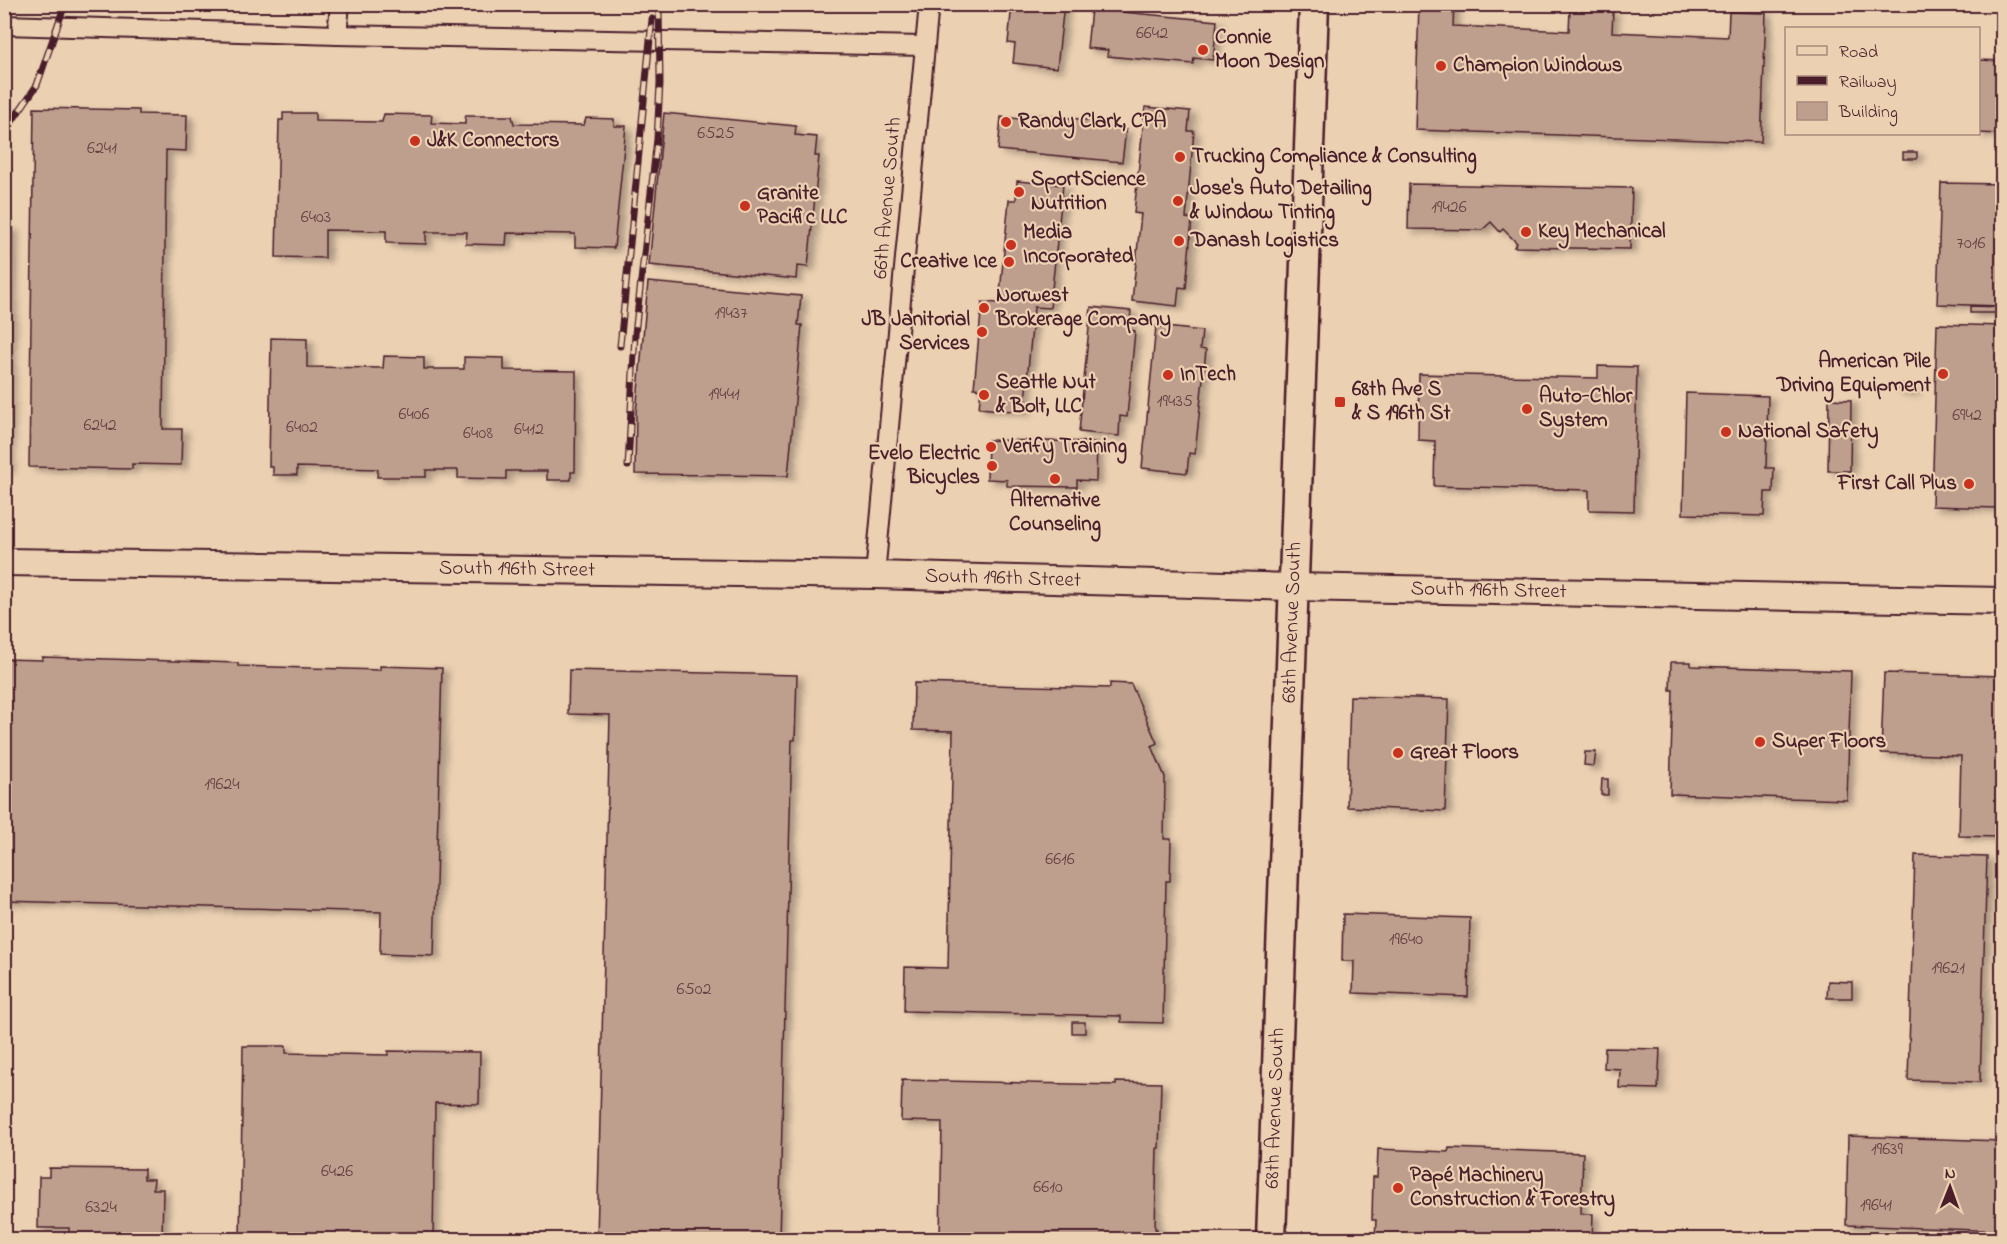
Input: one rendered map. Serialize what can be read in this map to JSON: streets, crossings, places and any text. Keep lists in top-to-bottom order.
{
  "streets": {
    "main road": ["South 196th Street", "68th Avenue South"],
    "street": ["66th Avenue South"]
  },
  "crossings": [
    ["66th Avenue South", "South 196th Street"],
    ["South 196th Street", "68th Avenue South"]
  ],
  "places": {
    "other": [
      "Connie Moon Design",
      "Champion Windows",
      "Randy Clark, CPA",
      "J&K Connectors",
      "Trucking Compliance & Consulting",
      "SportScience Nutrition",
      "Jose's Auto Detailing & Window Tinting",
      "Granite Pacific LLC",
      "Key Mechanical",
      "Danash Logistics",
      "Media Incorporated",
      "Creative Ice",
      "Norwest Brokerage Company",
      "JB Janitorial Services",
      "American Pile Driving Equipment",
      "InTech",
      "Seattle Nut & Bolt, LLC",
      "Auto-Chlor System",
      "National Safety",
      "Verify Training",
      "Evelo Electric Bicycles",
      "Alternative Counseling",
      "First Call Plus",
      "Super Floors",
      "Great Floors",
      "Papé Machinery Construction & Forestry"
    ],
    "transit": ["68th Ave S & S 196th St"]
  },
  "house_numbers": [
    "6642",
    "6525",
    "6241",
    "19426",
    "6403",
    "7016",
    "19437",
    "19441",
    "19435",
    "6406",
    "6942",
    "6242",
    "6402",
    "6412",
    "6408",
    "19624",
    "6616",
    "19640",
    "19621",
    "6502",
    "19639",
    "6426",
    "6610",
    "19641",
    "6324"
  ],
  "legend": ["Road", "Railway", "Building"],
  "north": "top"
}
